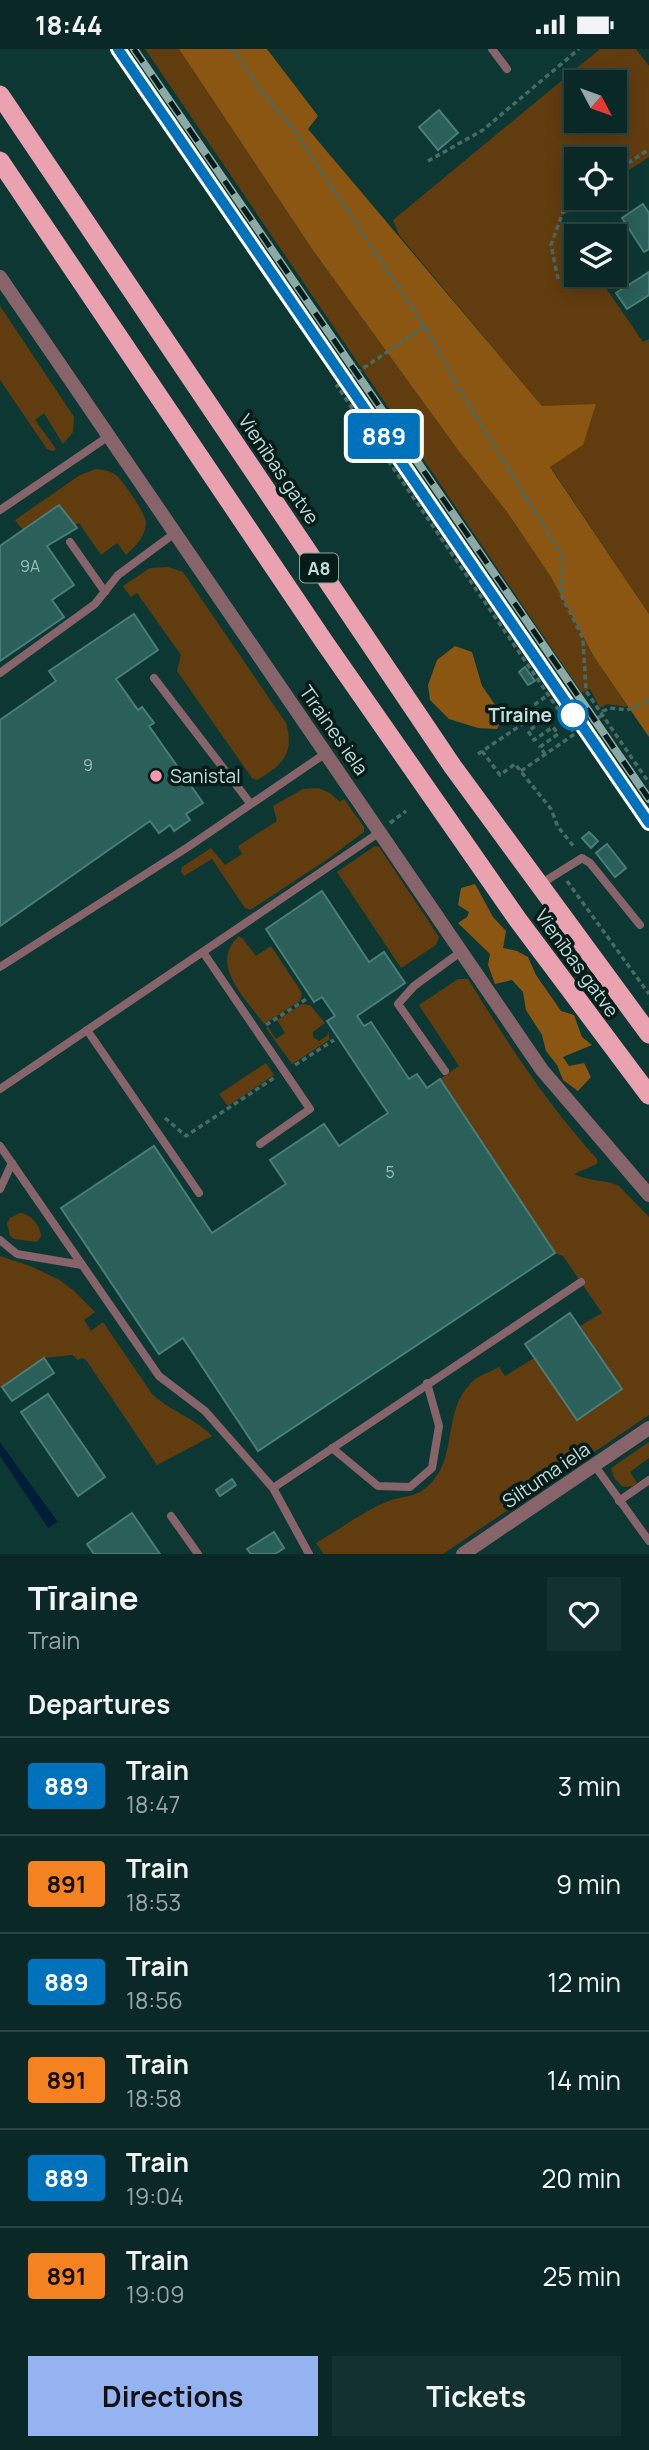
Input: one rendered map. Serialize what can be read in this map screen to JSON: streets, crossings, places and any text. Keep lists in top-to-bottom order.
{
  "streets": {
    "highway": ["Vienības gatve", "A8"],
    "street": ["Tīraines iela", "Siltuma iela"]
  },
  "places": ["Tīraine", "Sanistal"],
  "house_numbers": ["9A", "9", "5"],
  "north": "bottom right",
  "page": {
    "status": "18:44",
    "on_map": "889",
    "heading": [
      ["Tīraine", "Train"],
      "Departures"
    ],
    "list": [
      {
        "mark": "889",
        "name": "Train",
        "note": "18:47",
        "value": "3 min"
      },
      {
        "mark": "891",
        "name": "Train",
        "note": "18:53",
        "value": "9 min"
      },
      {
        "mark": "889",
        "name": "Train",
        "note": "18:56",
        "value": "12 min"
      },
      {
        "mark": "891",
        "name": "Train",
        "note": "18:58",
        "value": "14 min"
      },
      {
        "mark": "889",
        "name": "Train",
        "note": "19:04",
        "value": "20 min"
      },
      {
        "mark": "891",
        "name": "Train",
        "note": "19:09",
        "value": "25 min"
      }
    ],
    "buttons": ["Directions", "Tickets"]
  }
}
